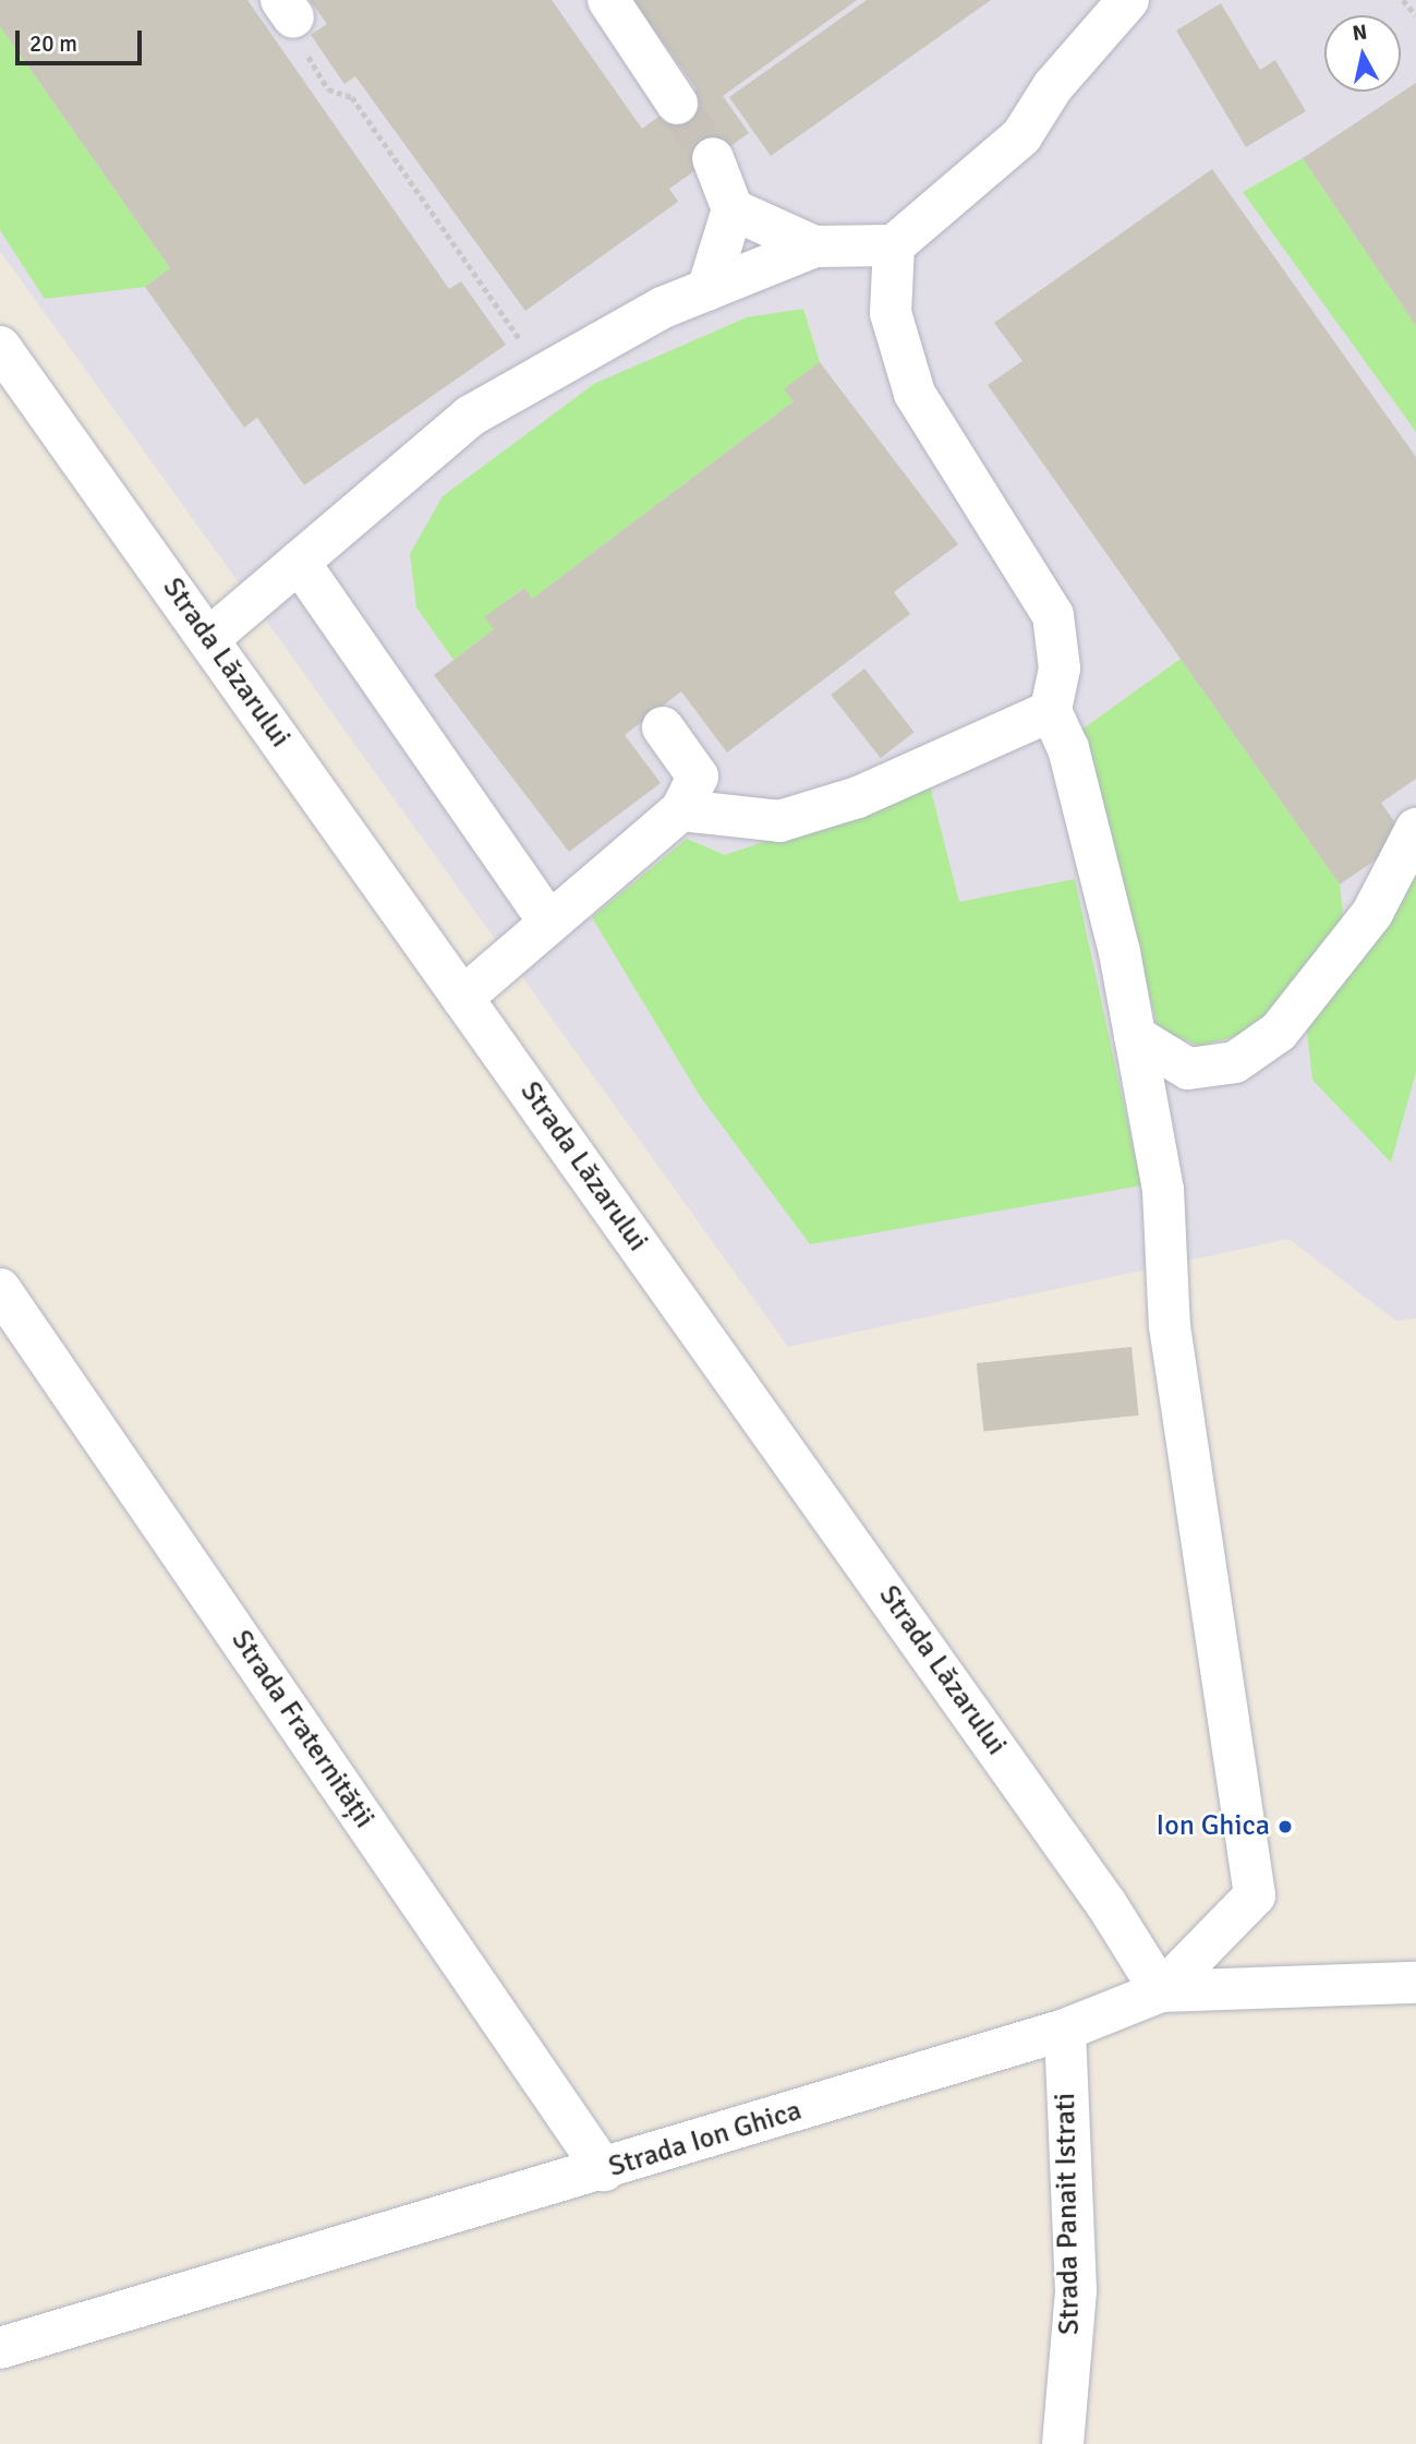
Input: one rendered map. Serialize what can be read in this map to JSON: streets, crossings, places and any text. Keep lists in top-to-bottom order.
{
  "streets": {
    "street": [
      "Strada Lăzarului",
      "Strada Fraternității",
      "Strada Ion Ghica",
      "Strada Panait Istrati"
    ]
  },
  "crossings": [
    ["Strada Lăzarului", "Strada Ion Ghica"],
    ["Strada Fraternității", "Strada Ion Ghica"],
    ["Strada Ion Ghica", "Strada Panait Istrati"]
  ],
  "places": ["Ion Ghica"],
  "scale_bar": "20 m",
  "north": "top"
}
